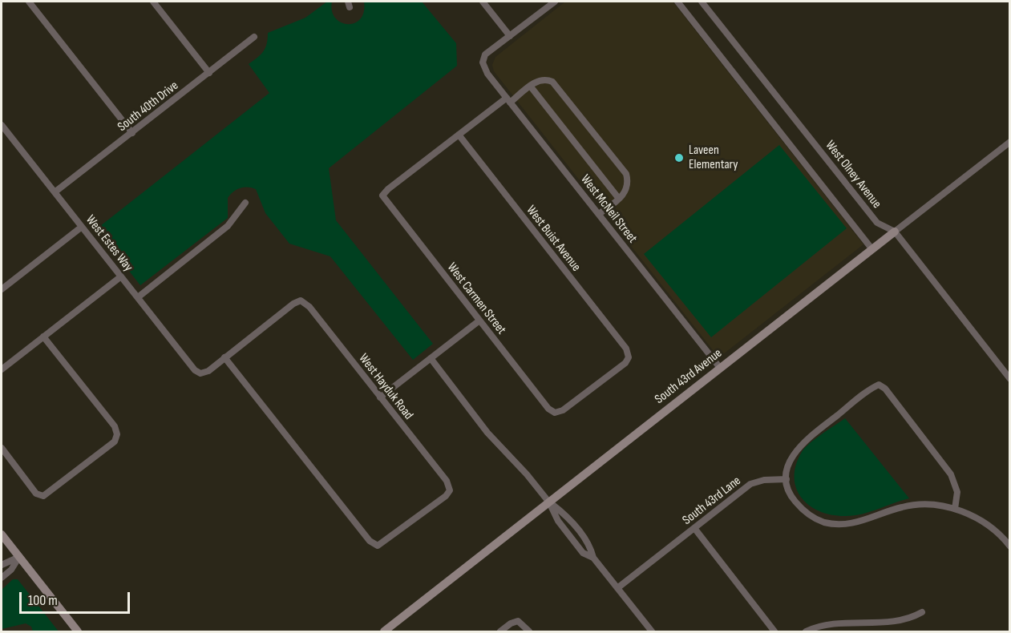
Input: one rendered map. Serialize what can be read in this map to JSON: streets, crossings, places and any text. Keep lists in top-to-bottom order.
{
  "streets": {
    "street": [
      "South 40th Drive",
      "West Olney Avenue",
      "West McNeil Street",
      "West Buist Avenue",
      "West Estes Way",
      "West Carmen Street",
      "South 43rd Avenue",
      "West Hayduk Road",
      "South 43rd Lane"
    ]
  },
  "crossings": [
    ["South 40th Drive", "West Estes Way"],
    ["West Olney Avenue", "South 43rd Avenue"],
    ["West McNeil Street", "South 43rd Avenue"],
    ["West Buist Avenue", "West Carmen Street"],
    ["West Estes Way", "West Hayduk Road"]
  ],
  "places": ["Laveen Elementary"],
  "scale_bar": "100 m"
}
